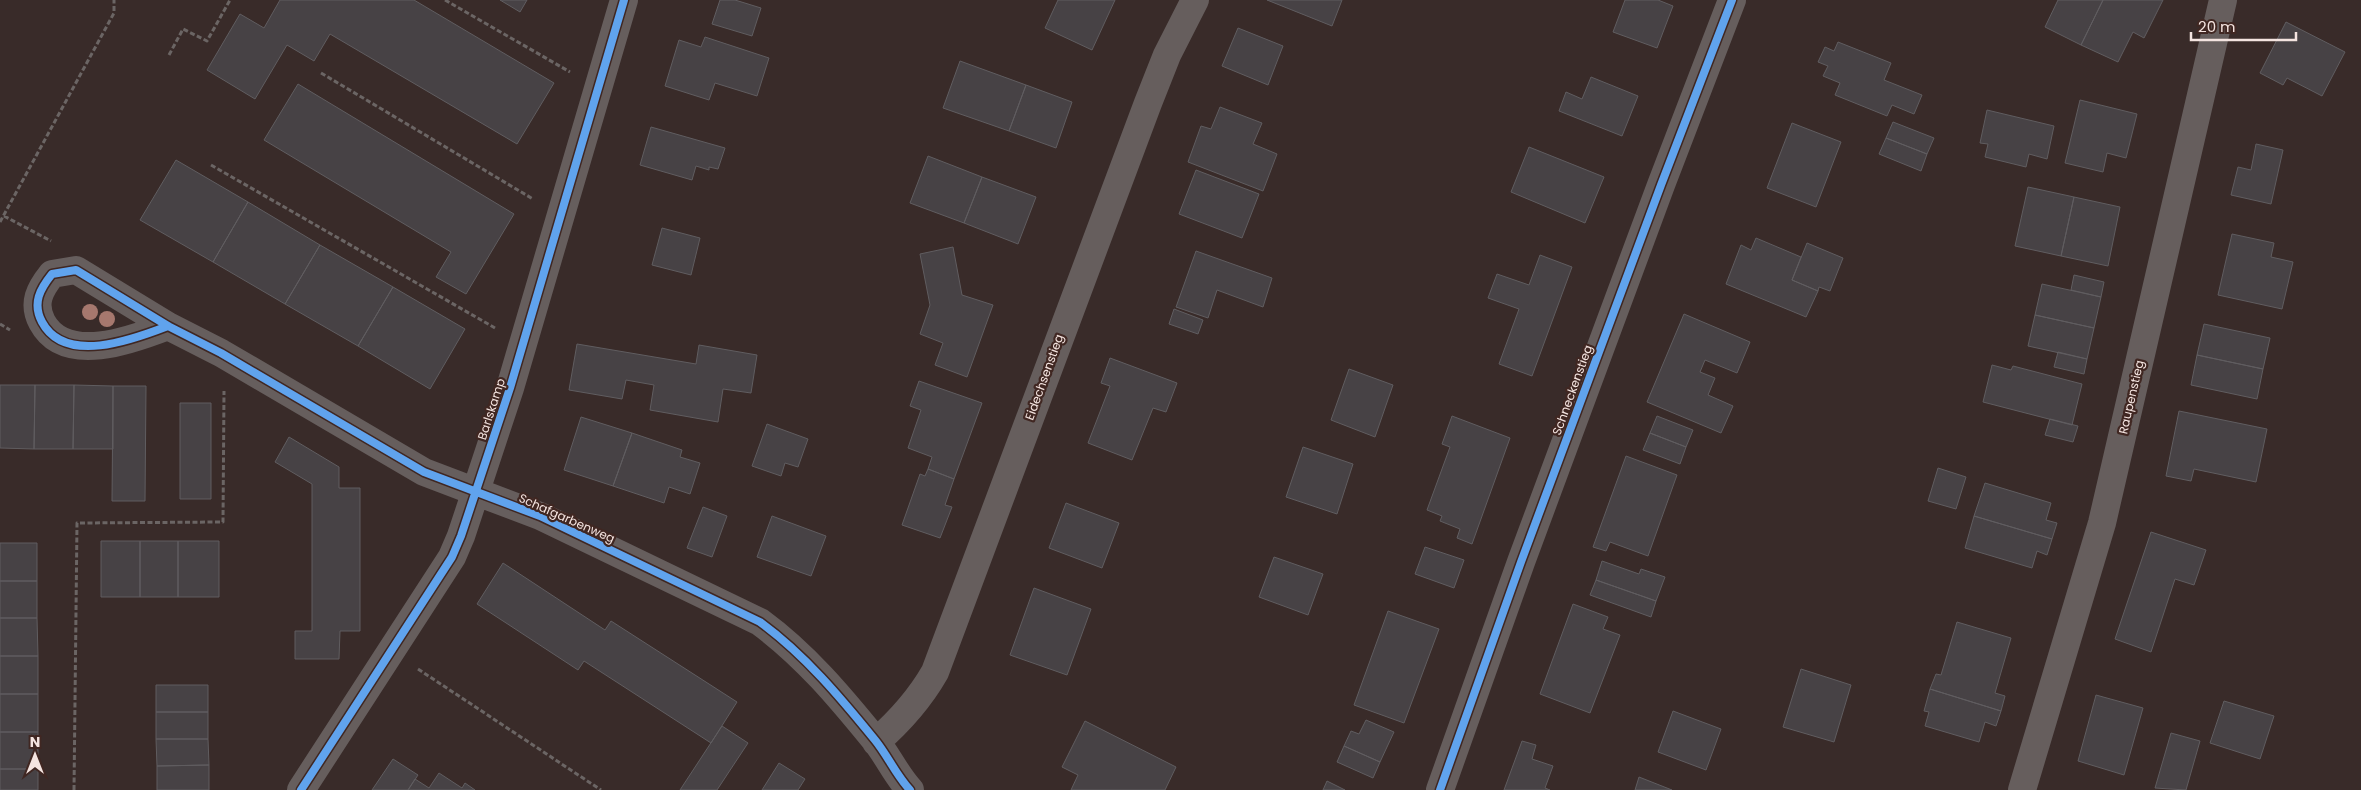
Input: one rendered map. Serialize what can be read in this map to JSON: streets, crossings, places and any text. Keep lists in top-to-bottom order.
{
  "streets": {
    "street": [
      "Eidechsenstieg",
      "Schneckenstieg",
      "Raupenstieg",
      "Barlskamp",
      "Schafgarbenweg"
    ]
  },
  "crossings": [
    ["Eidechsenstieg", "Schafgarbenweg"],
    ["Barlskamp", "Schafgarbenweg"]
  ],
  "scale_bar": "20 m",
  "north": "top"
}
